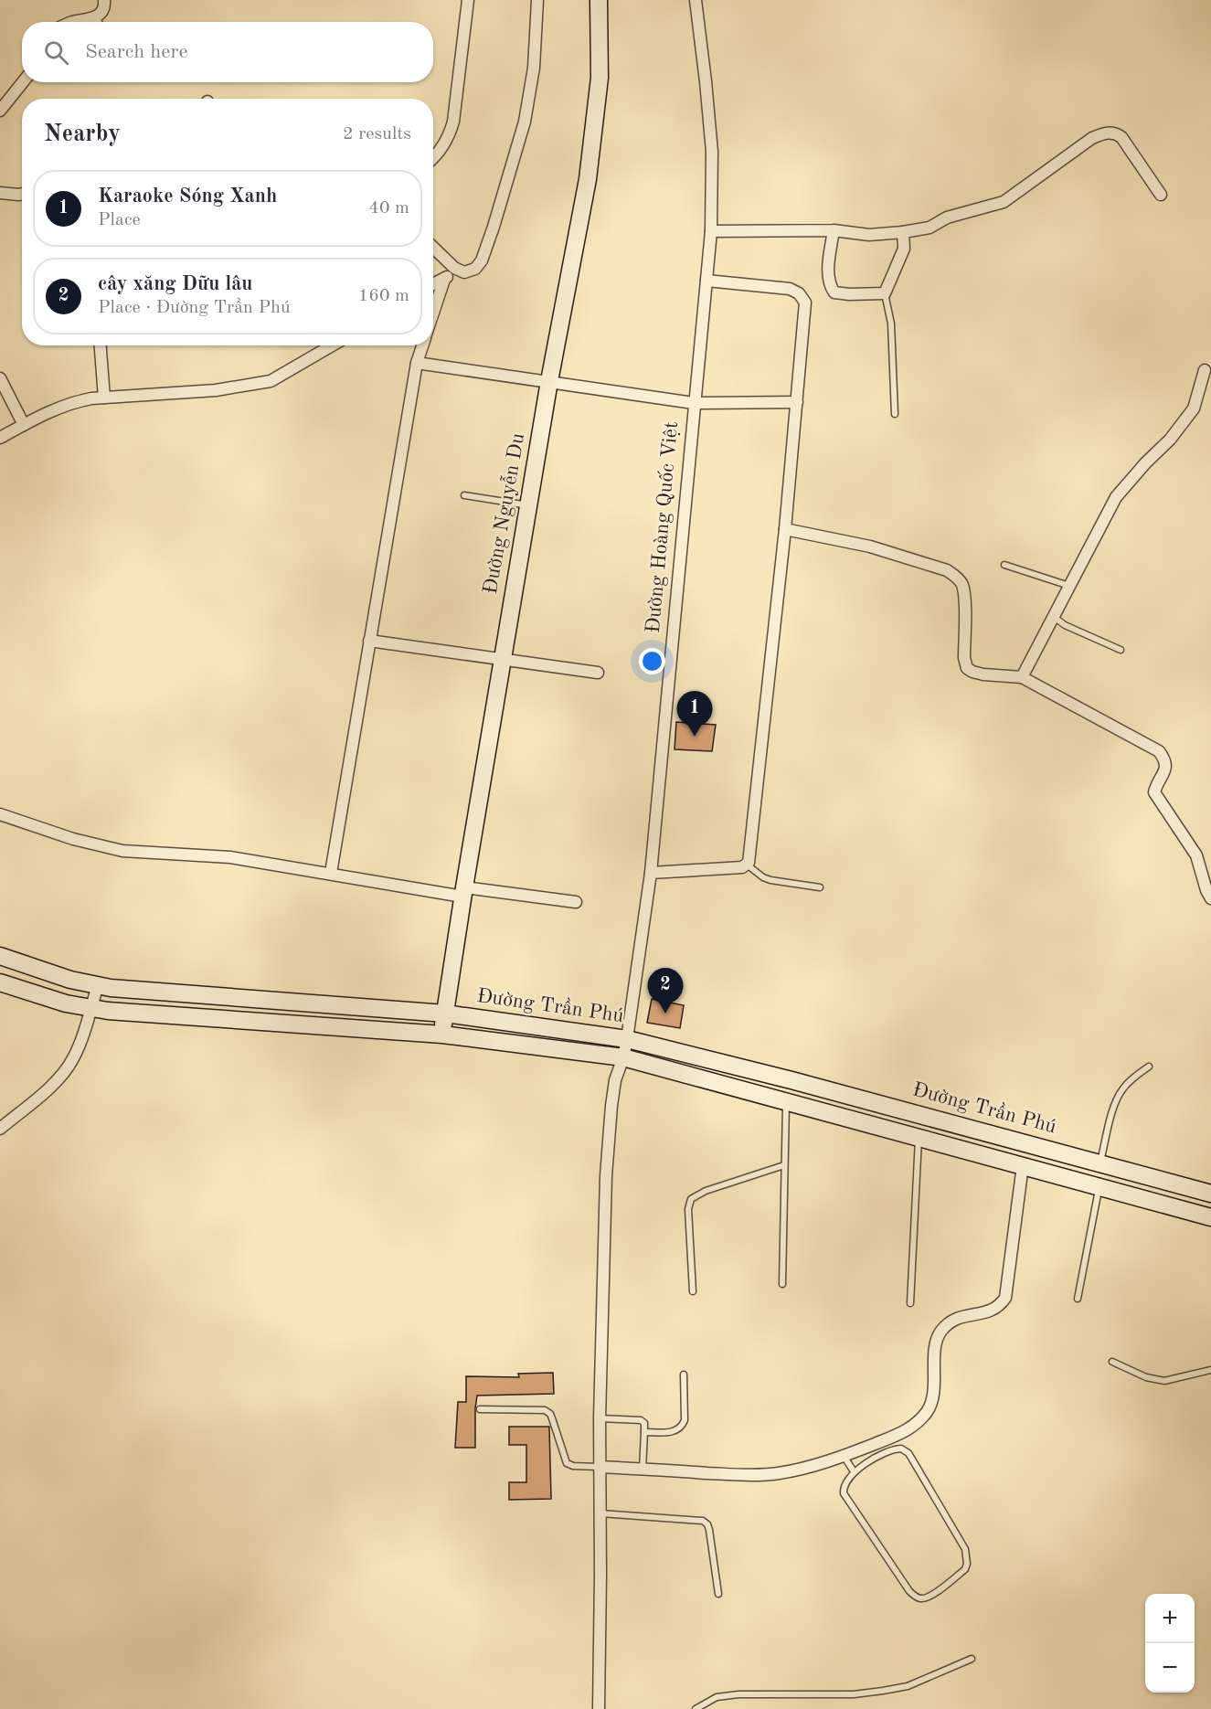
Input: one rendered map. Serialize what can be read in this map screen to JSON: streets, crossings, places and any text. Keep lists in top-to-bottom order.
{
  "streets": {
    "main road": ["Đường Nguyễn Du", "Đường Trần Phú"],
    "street": ["Đường Hoàng Quốc Việt"]
  },
  "crossings": [
    ["Đường Nguyễn Du", "Đường Trần Phú"],
    ["Đường Hoàng Quốc Việt", "Đường Trần Phú"]
  ],
  "page": {
    "search": "Search here",
    "heading": ["Nearby", "2 results"],
    "list": [
      {
        "mark": "1",
        "name": "Karaoke Sóng Xanh",
        "note": "Place",
        "value": "40 m"
      },
      {
        "mark": "2",
        "name": "cây xăng Dữu lâu",
        "note": "Place · Đường Trần Phú",
        "value": "160 m"
      }
    ],
    "pins": ["1", "2"],
    "map_buttons": ["+", "−"]
  }
}
